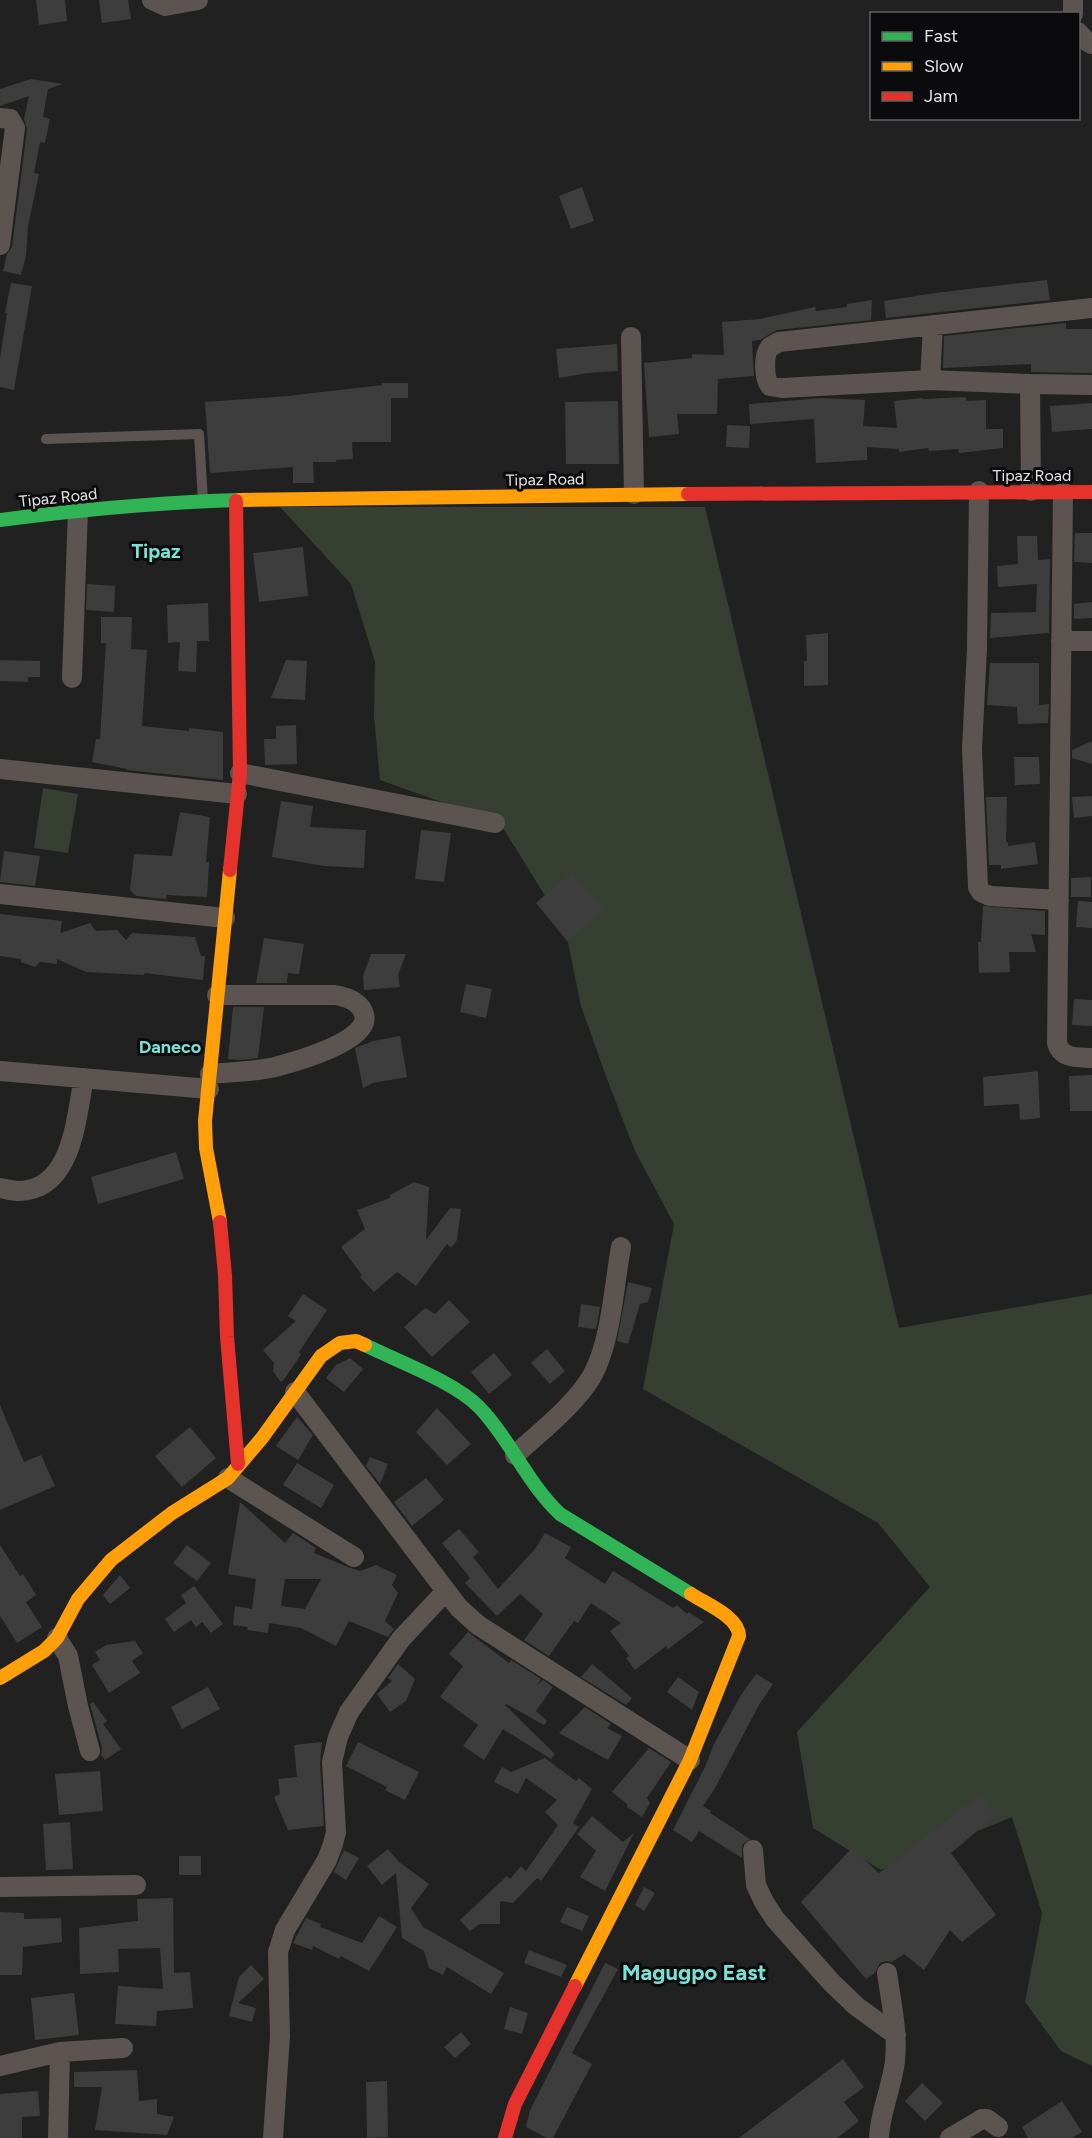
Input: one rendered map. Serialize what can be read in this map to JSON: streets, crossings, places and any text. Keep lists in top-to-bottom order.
{
  "streets": {
    "street": ["Tipaz Road"]
  },
  "districts": ["Tipaz", "Daneco", "Magugpo East"],
  "legend": ["Fast", "Slow", "Jam"]
}
